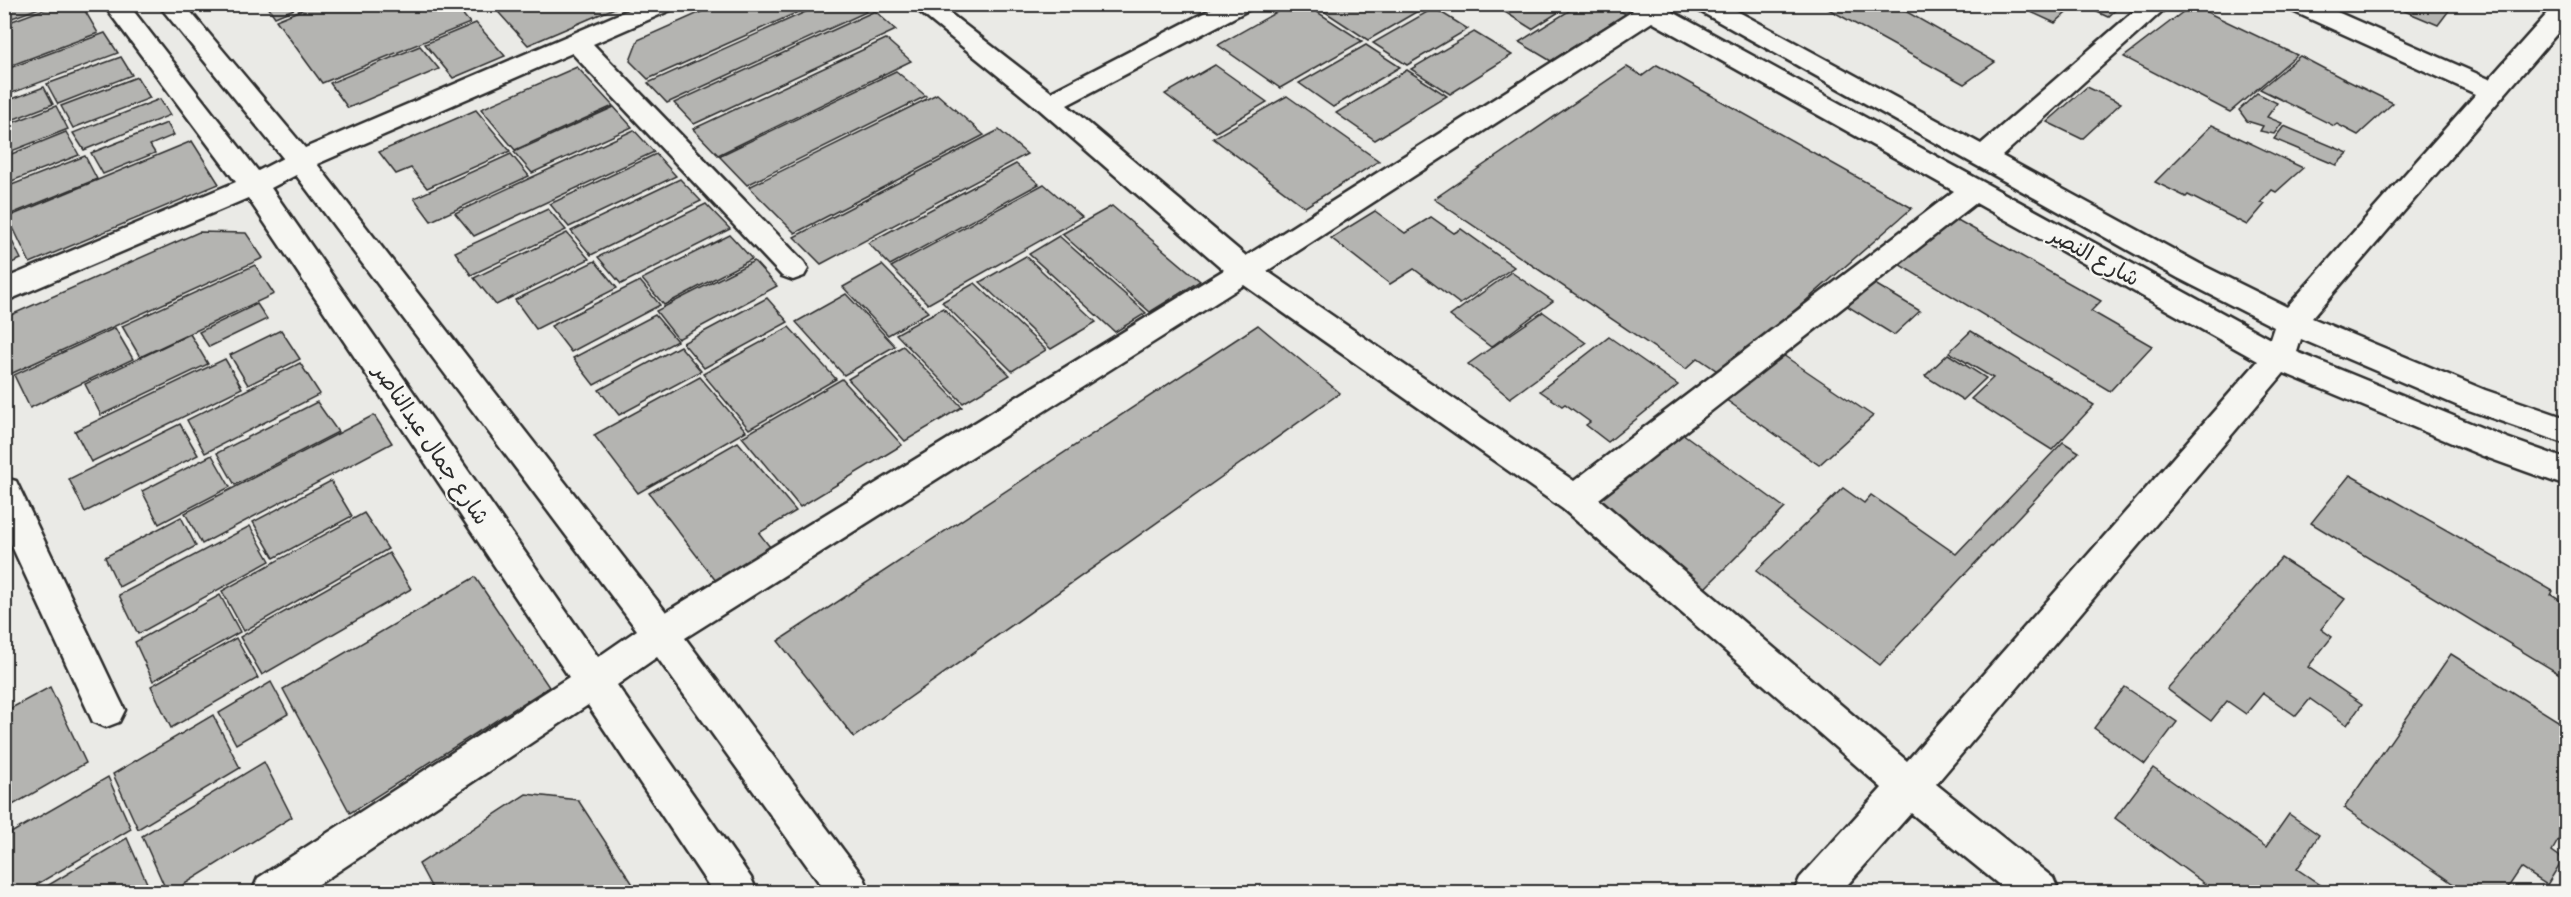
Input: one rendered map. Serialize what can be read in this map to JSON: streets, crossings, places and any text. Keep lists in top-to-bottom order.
{
  "streets": {
    "street": ["شارع النصر", "شارع جمال عبدالناصر"]
  }
}
